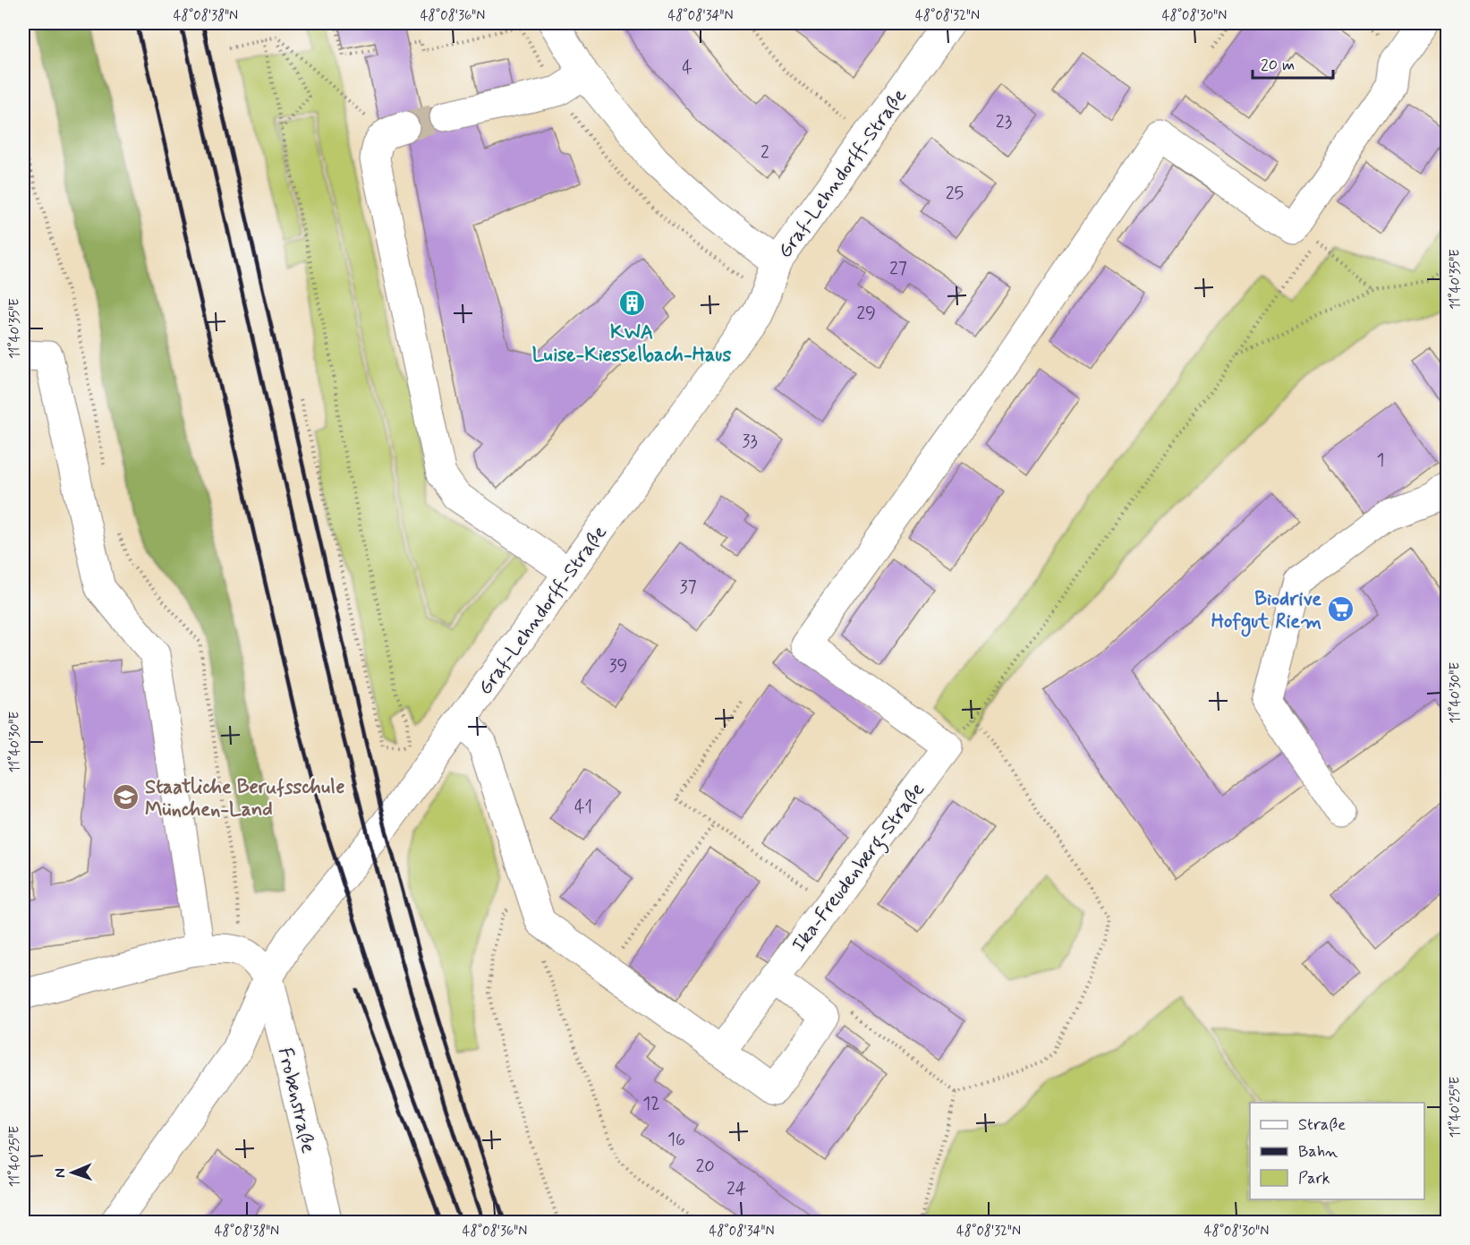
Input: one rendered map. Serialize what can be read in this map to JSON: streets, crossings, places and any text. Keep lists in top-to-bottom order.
{
  "streets": {
    "street": ["Graf-Lehndorff-Straße", "Ika-Freudenberg-Straße", "Frobenstraße"]
  },
  "crossings": [
    ["Graf-Lehndorff-Straße", "Frobenstraße"]
  ],
  "places": {
    "building": ["KWA Luise-Kiesselbach-Haus"],
    "supermarket": ["Biodrive Hofgut Riem"],
    "school or university": ["Staatliche Berufsschule München-Land"]
  },
  "house_numbers": [
    "4",
    "23",
    "2",
    "25",
    "27",
    "29",
    "33",
    "1",
    "37",
    "39",
    "41",
    "12",
    "16",
    "20",
    "24"
  ],
  "legend": ["Straße", "Bahn", "Park"],
  "scale_bar": "20 m",
  "north": "left",
  "coordinates": [
    "48°08'38\"N",
    "48°08'36\"N",
    "48°08'34\"N",
    "48°08'32\"N",
    "48°08'30\"N",
    "11°40'35\"E",
    "11°40'30\"E",
    "11°40'25\"E"
  ]
}
